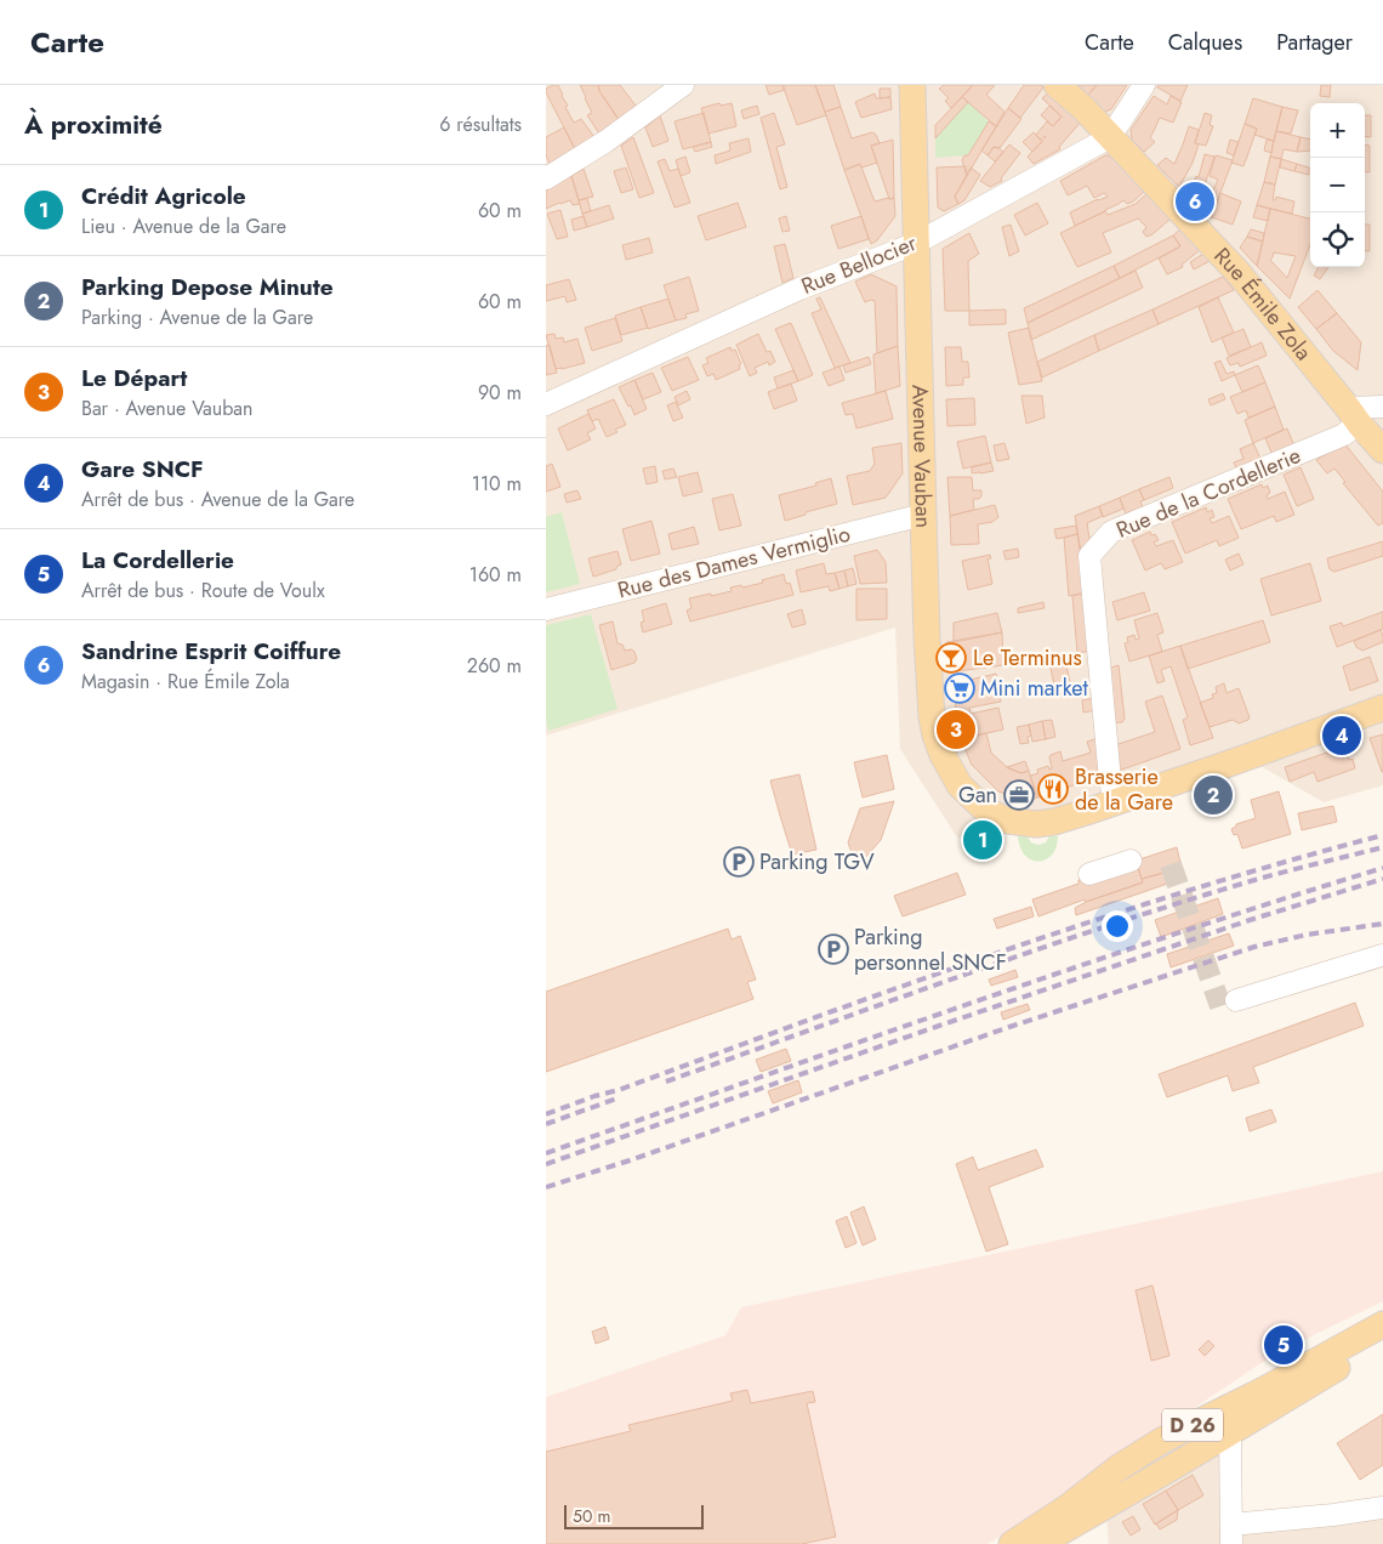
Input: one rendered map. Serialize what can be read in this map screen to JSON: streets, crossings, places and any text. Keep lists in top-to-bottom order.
{
  "streets": {
    "main road": ["Rue Émile Zola", "Avenue Vauban", "D 26"],
    "street": ["Rue Bellocier", "Rue de la Cordellerie", "Rue des Dames Vermiglio"]
  },
  "crossings": [
    ["Rue Bellocier", "Rue Émile Zola"],
    ["Rue Bellocier", "Avenue Vauban"],
    ["Rue Émile Zola", "Rue de la Cordellerie"],
    ["Avenue Vauban", "Rue de la Cordellerie"],
    ["Avenue Vauban", "Rue des Dames Vermiglio"]
  ],
  "places": {
    "bar": ["Le Terminus"],
    "supermarket": ["Mini market"],
    "restaurant": ["Brasserie de la Gare"],
    "office": ["Gan"],
    "parking": ["Parking TGV", "Parking personnel SNCF"]
  },
  "scale_bar": "50 m",
  "page": {
    "header": "Carte",
    "nav": ["Carte", "Calques", "Partager"],
    "heading": ["À proximité", "6 résultats"],
    "map_buttons": ["+", "−"],
    "list": [
      {
        "mark": "1",
        "name": "Crédit Agricole",
        "note": "Lieu · Avenue de la Gare",
        "value": "60 m"
      },
      {
        "mark": "2",
        "name": "Parking Depose Minute",
        "note": "Parking · Avenue de la Gare",
        "value": "60 m"
      },
      {
        "mark": "3",
        "name": "Le Départ",
        "note": "Bar · Avenue Vauban",
        "value": "90 m"
      },
      {
        "mark": "4",
        "name": "Gare SNCF",
        "note": "Arrêt de bus · Avenue de la Gare",
        "value": "110 m"
      },
      {
        "mark": "5",
        "name": "La Cordellerie",
        "note": "Arrêt de bus · Route de Voulx",
        "value": "160 m"
      },
      {
        "mark": "6",
        "name": "Sandrine Esprit Coiffure",
        "note": "Magasin · Rue Émile Zola",
        "value": "260 m"
      }
    ],
    "pins": [
      "6",
      "3",
      "4",
      "2",
      "1",
      "5"
    ],
    "scale": "50 m"
  }
}
